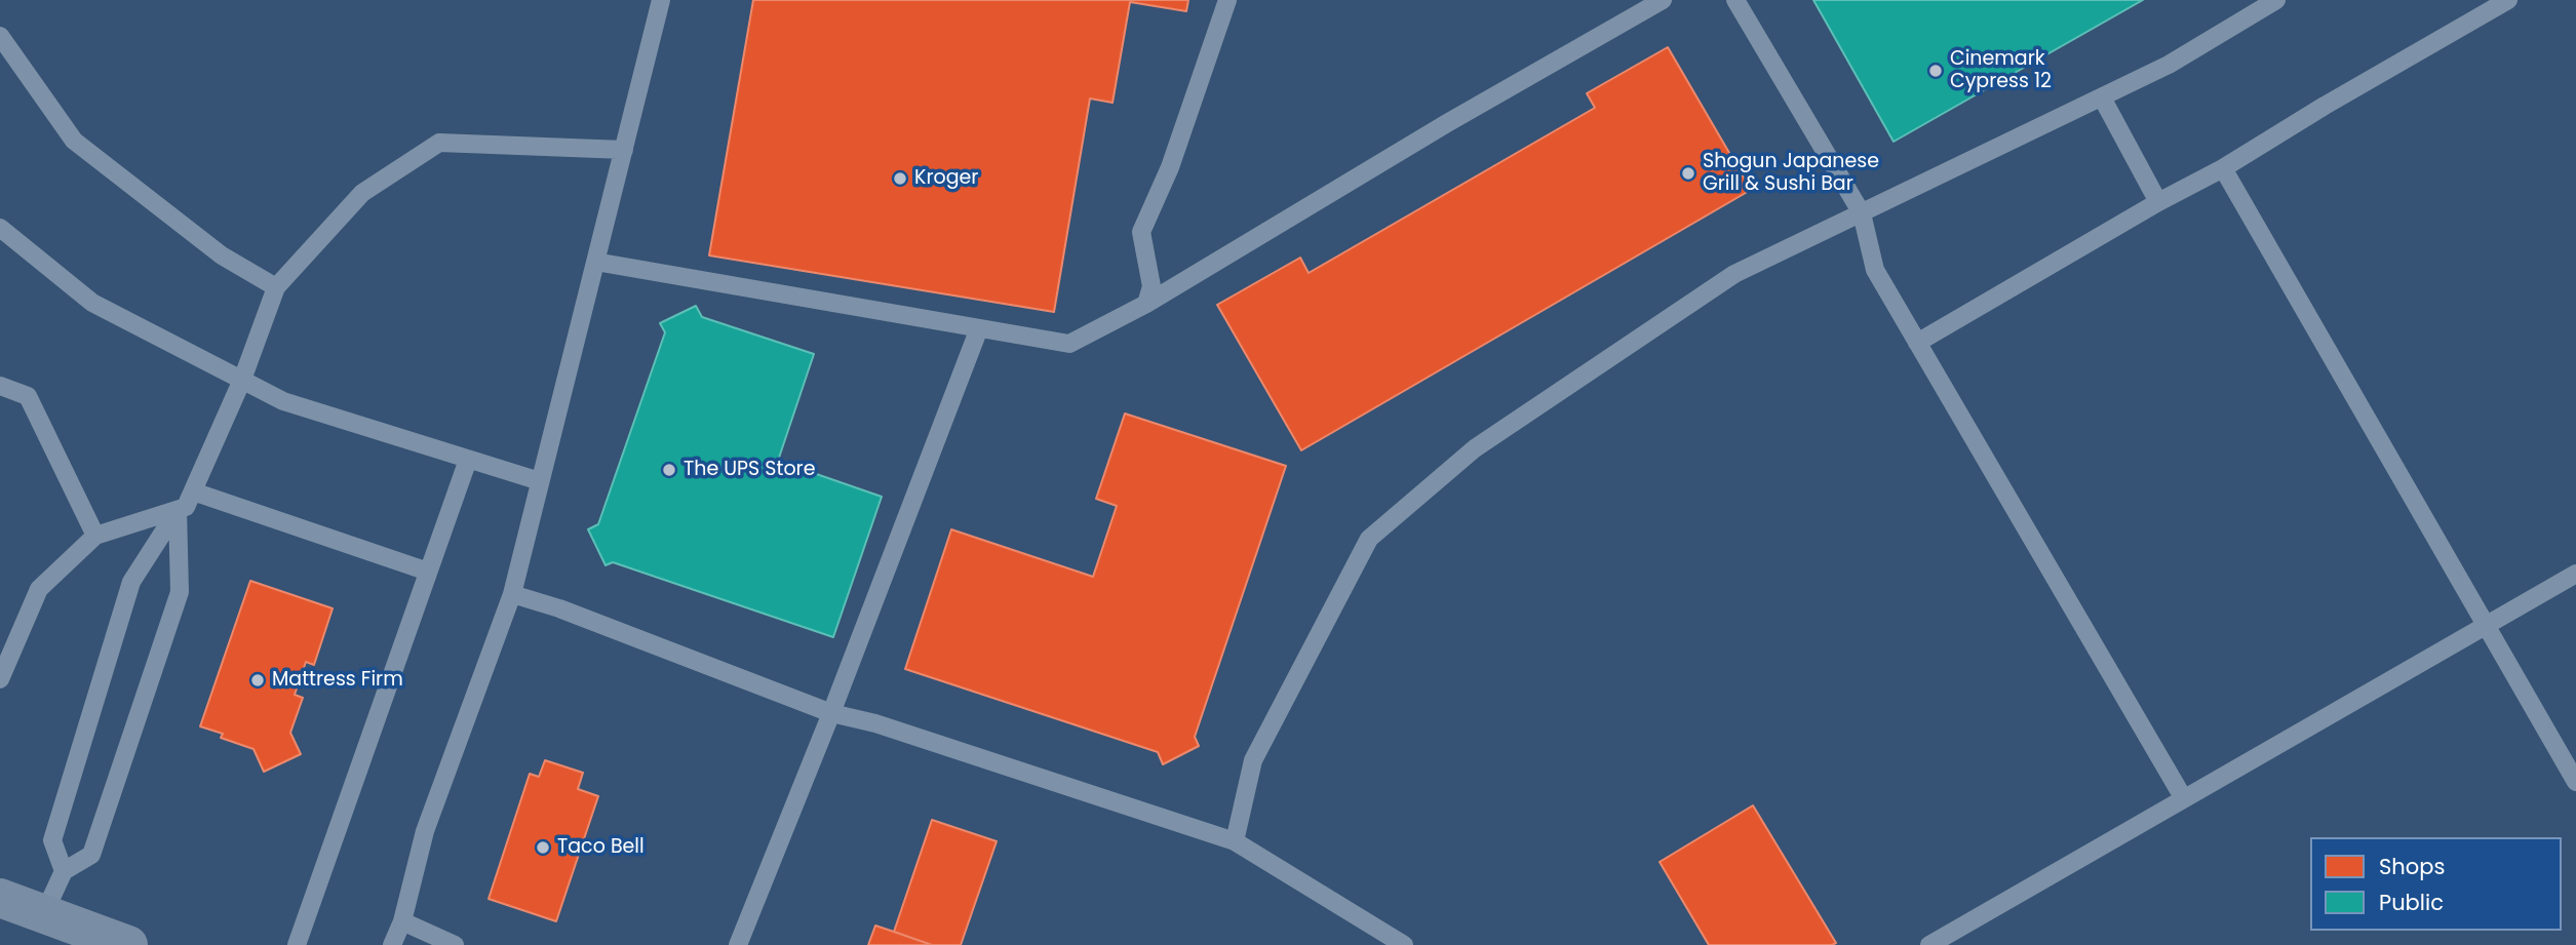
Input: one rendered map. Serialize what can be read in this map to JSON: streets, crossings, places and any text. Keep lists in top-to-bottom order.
{
  "places": [
    "Cinemark Cypress 12",
    "Shogun Japanese Grill & Sushi Bar",
    "Kroger",
    "The UPS Store",
    "Mattress Firm",
    "Taco Bell"
  ],
  "legend": ["Shops", "Public"]
}
